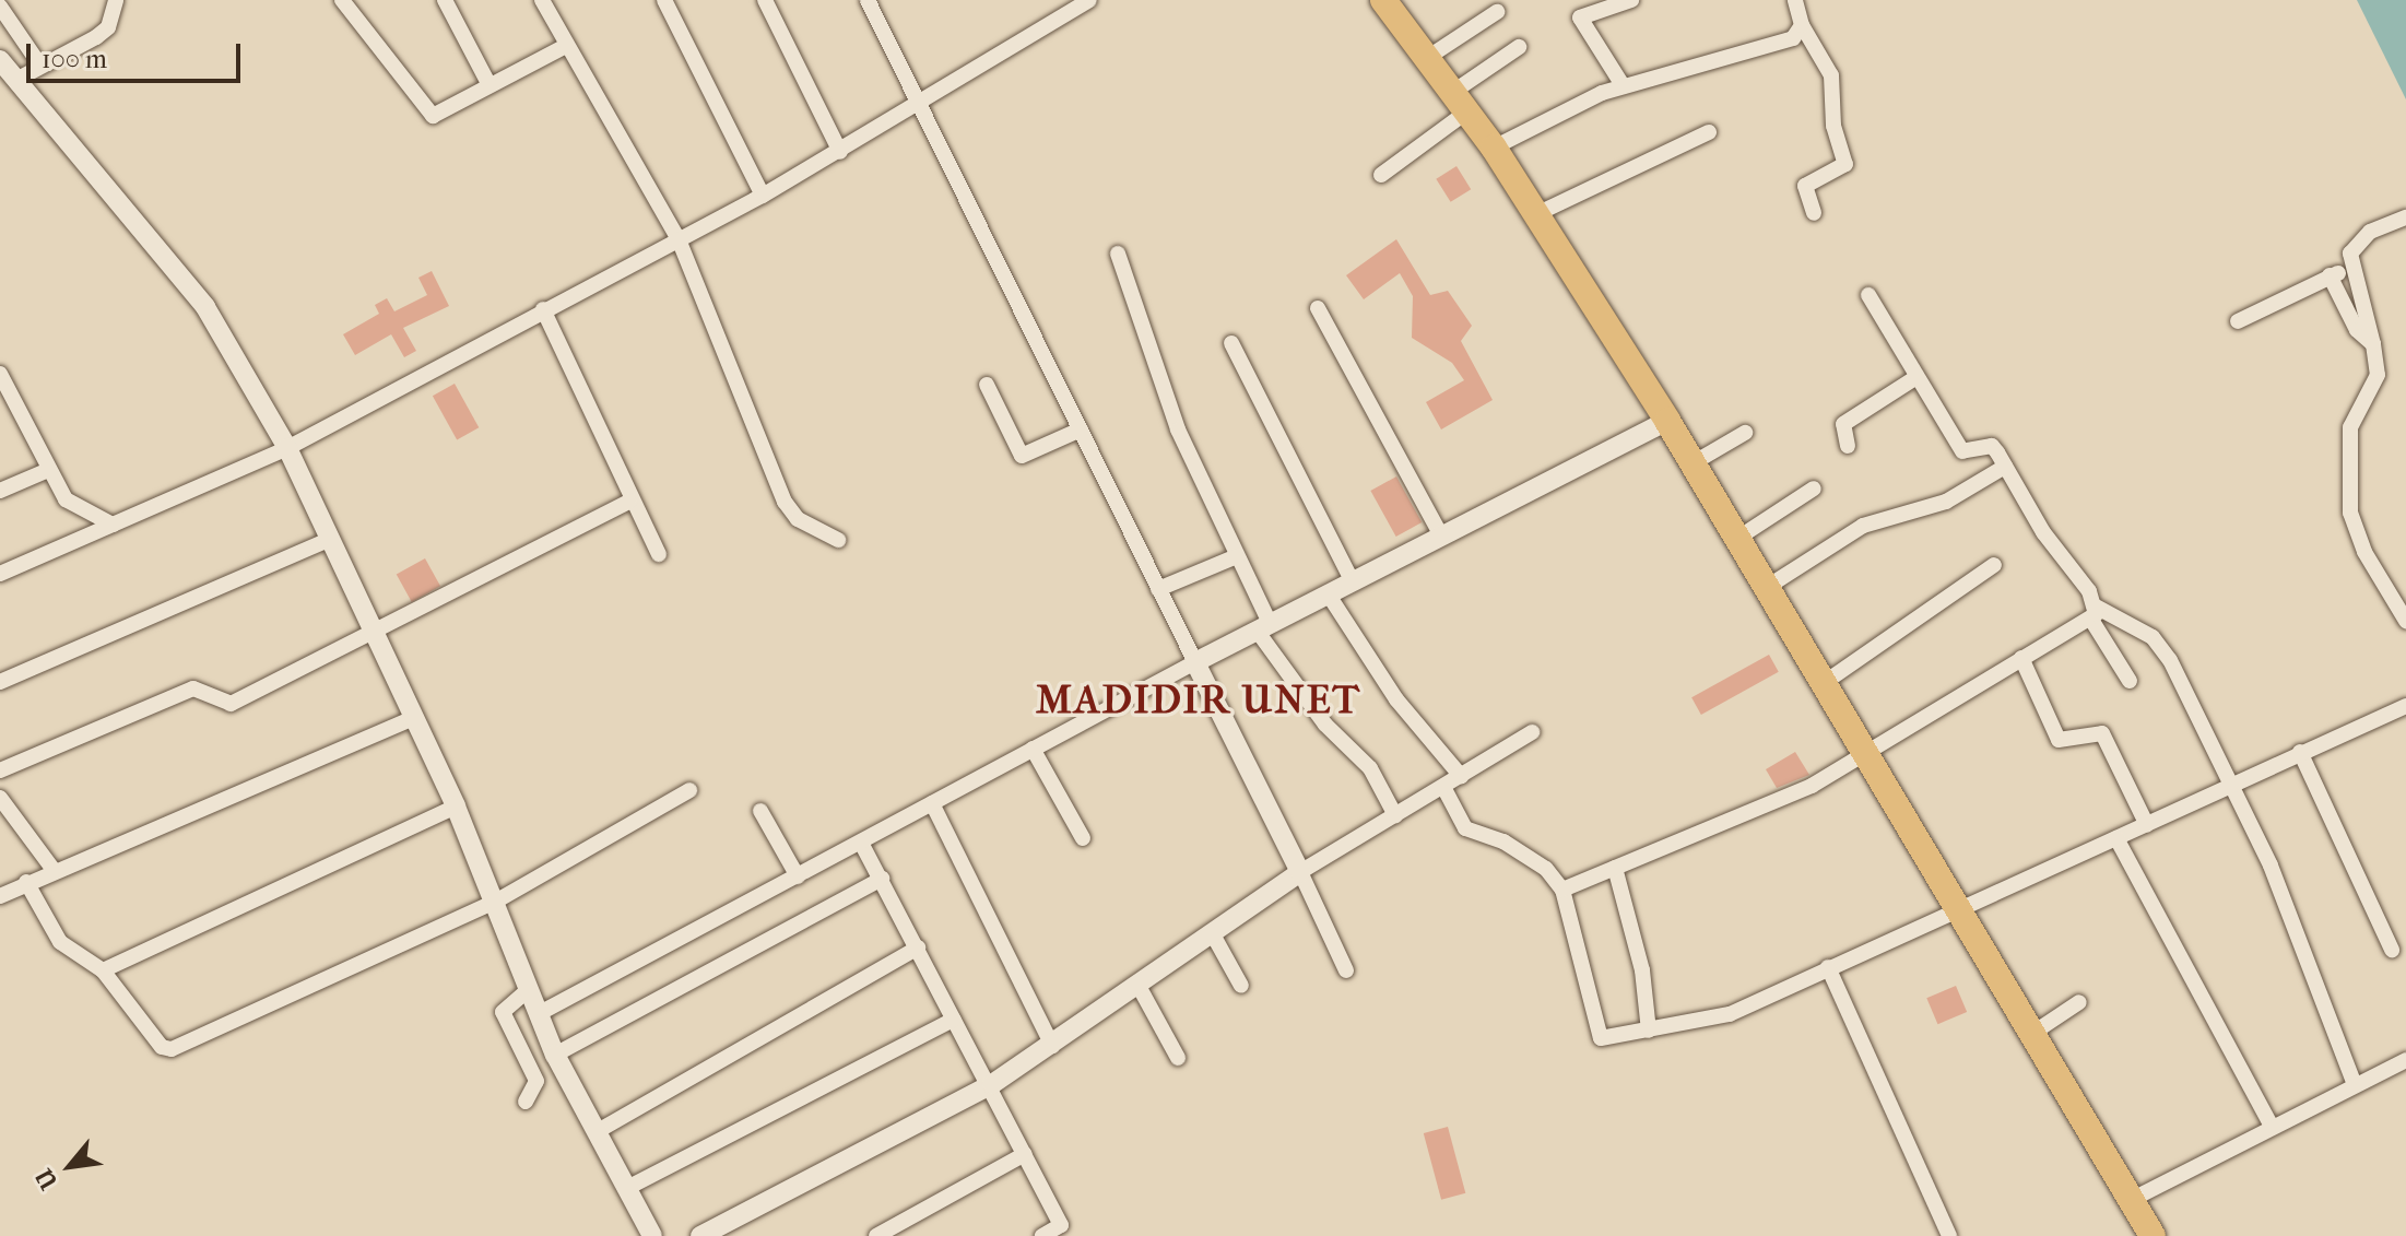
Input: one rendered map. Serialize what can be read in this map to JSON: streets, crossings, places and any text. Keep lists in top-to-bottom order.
{
  "districts": ["MADIDIR UNET"],
  "scale_bar": "100 m",
  "north": "bottom left"
}
